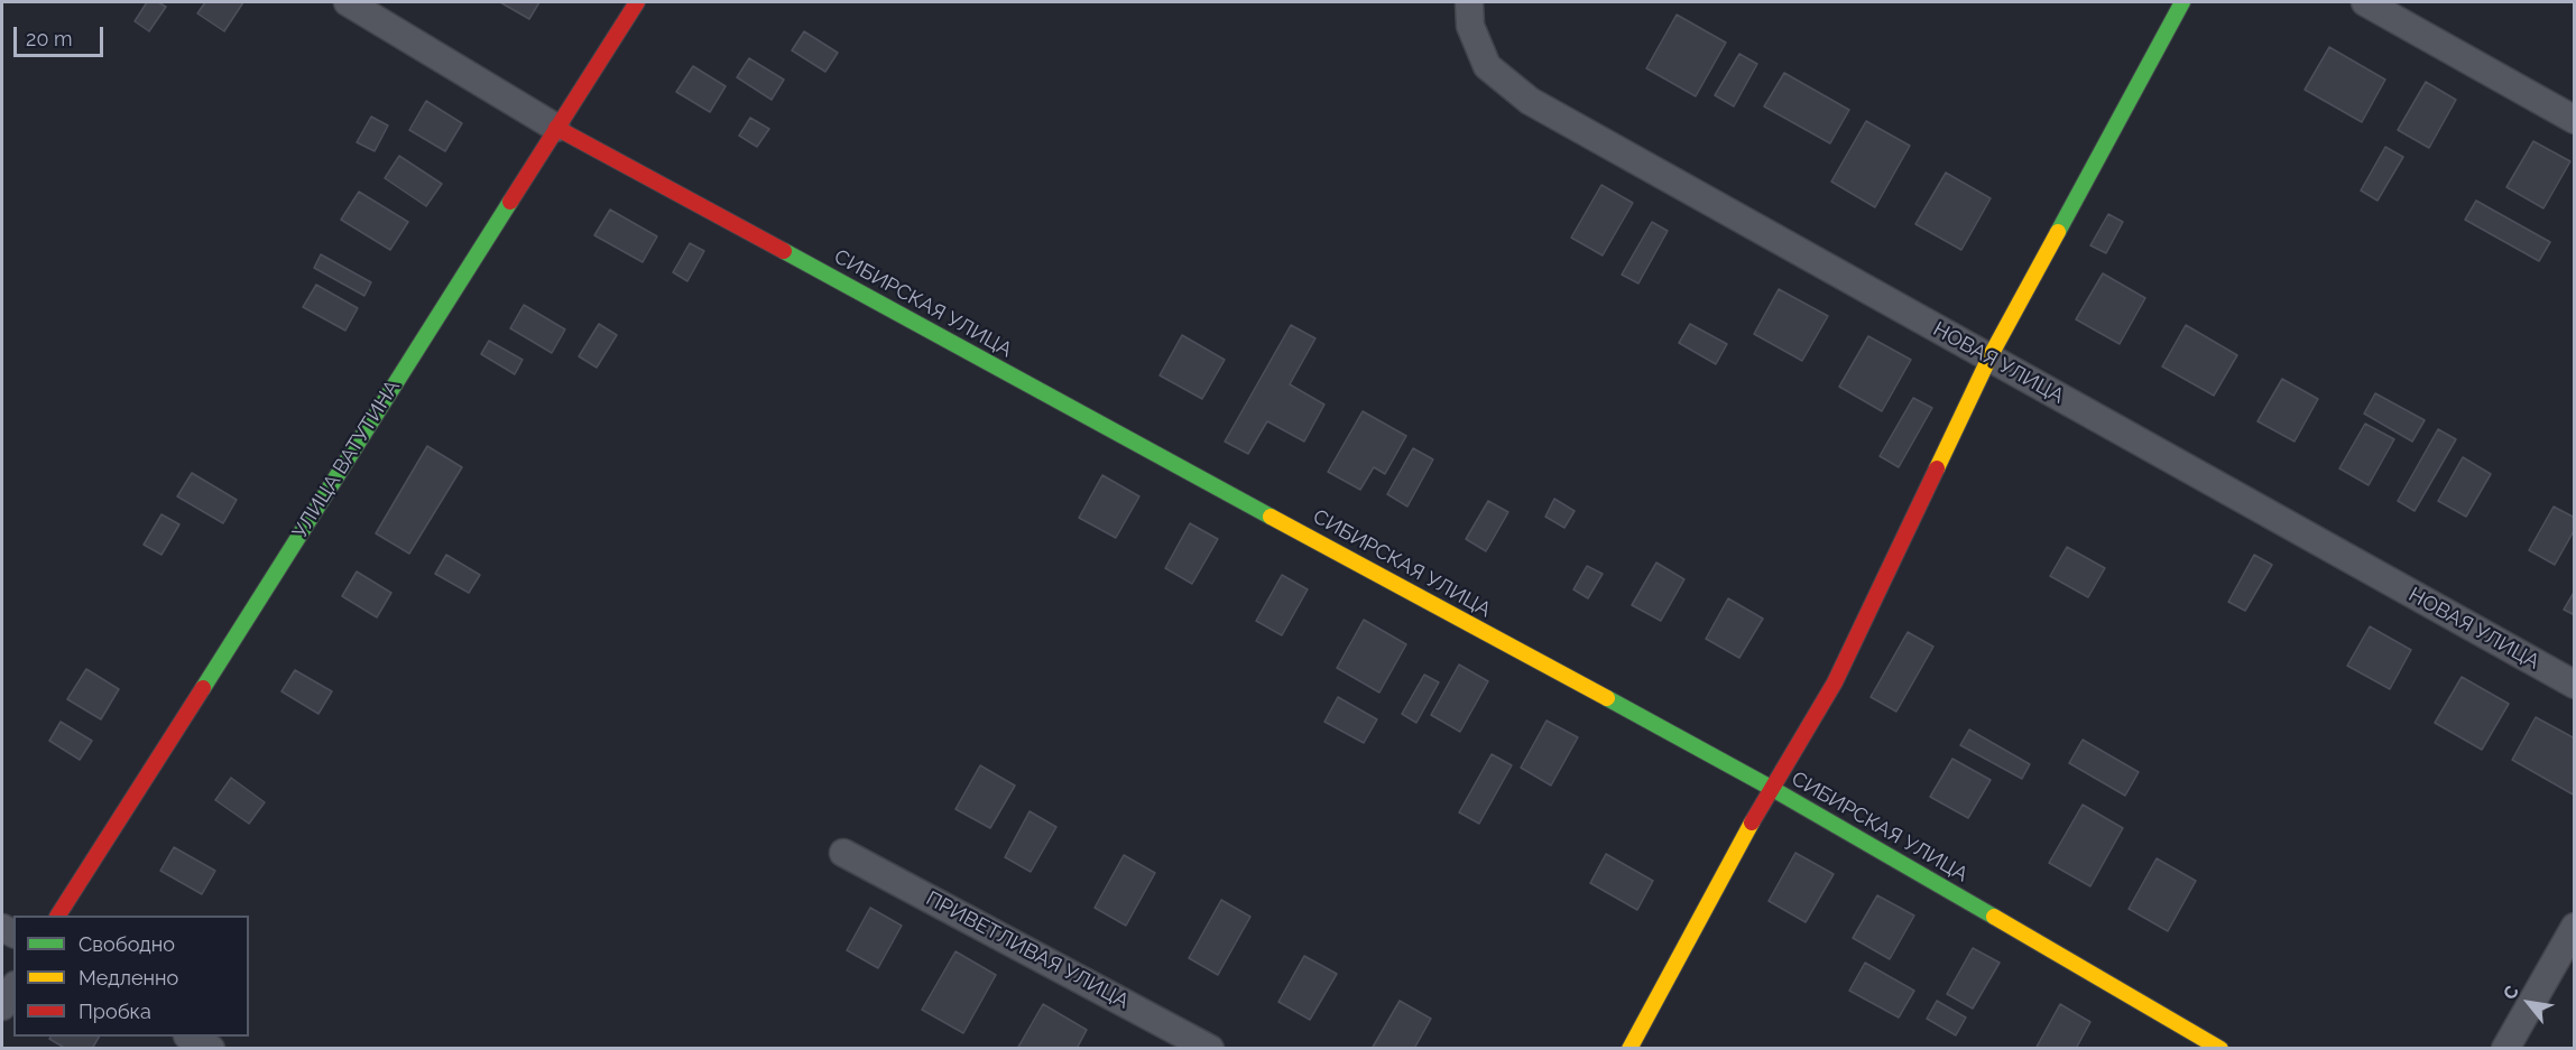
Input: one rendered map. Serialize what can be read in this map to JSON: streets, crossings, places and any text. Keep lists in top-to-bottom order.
{
  "streets": {
    "street": [
      "СИБИРСКАЯ УЛИЦА",
      "НОВАЯ УЛИЦА",
      "УЛИЦА ВАТУТИНА",
      "ПРИВЕТЛИВАЯ УЛИЦА"
    ]
  },
  "crossings": [
    ["СИБИРСКАЯ УЛИЦА", "УЛИЦА ВАТУТИНА"]
  ],
  "legend": ["Свободно", "Медленно", "Пробка"],
  "scale_bar": "20 m",
  "north": "top left"
}
